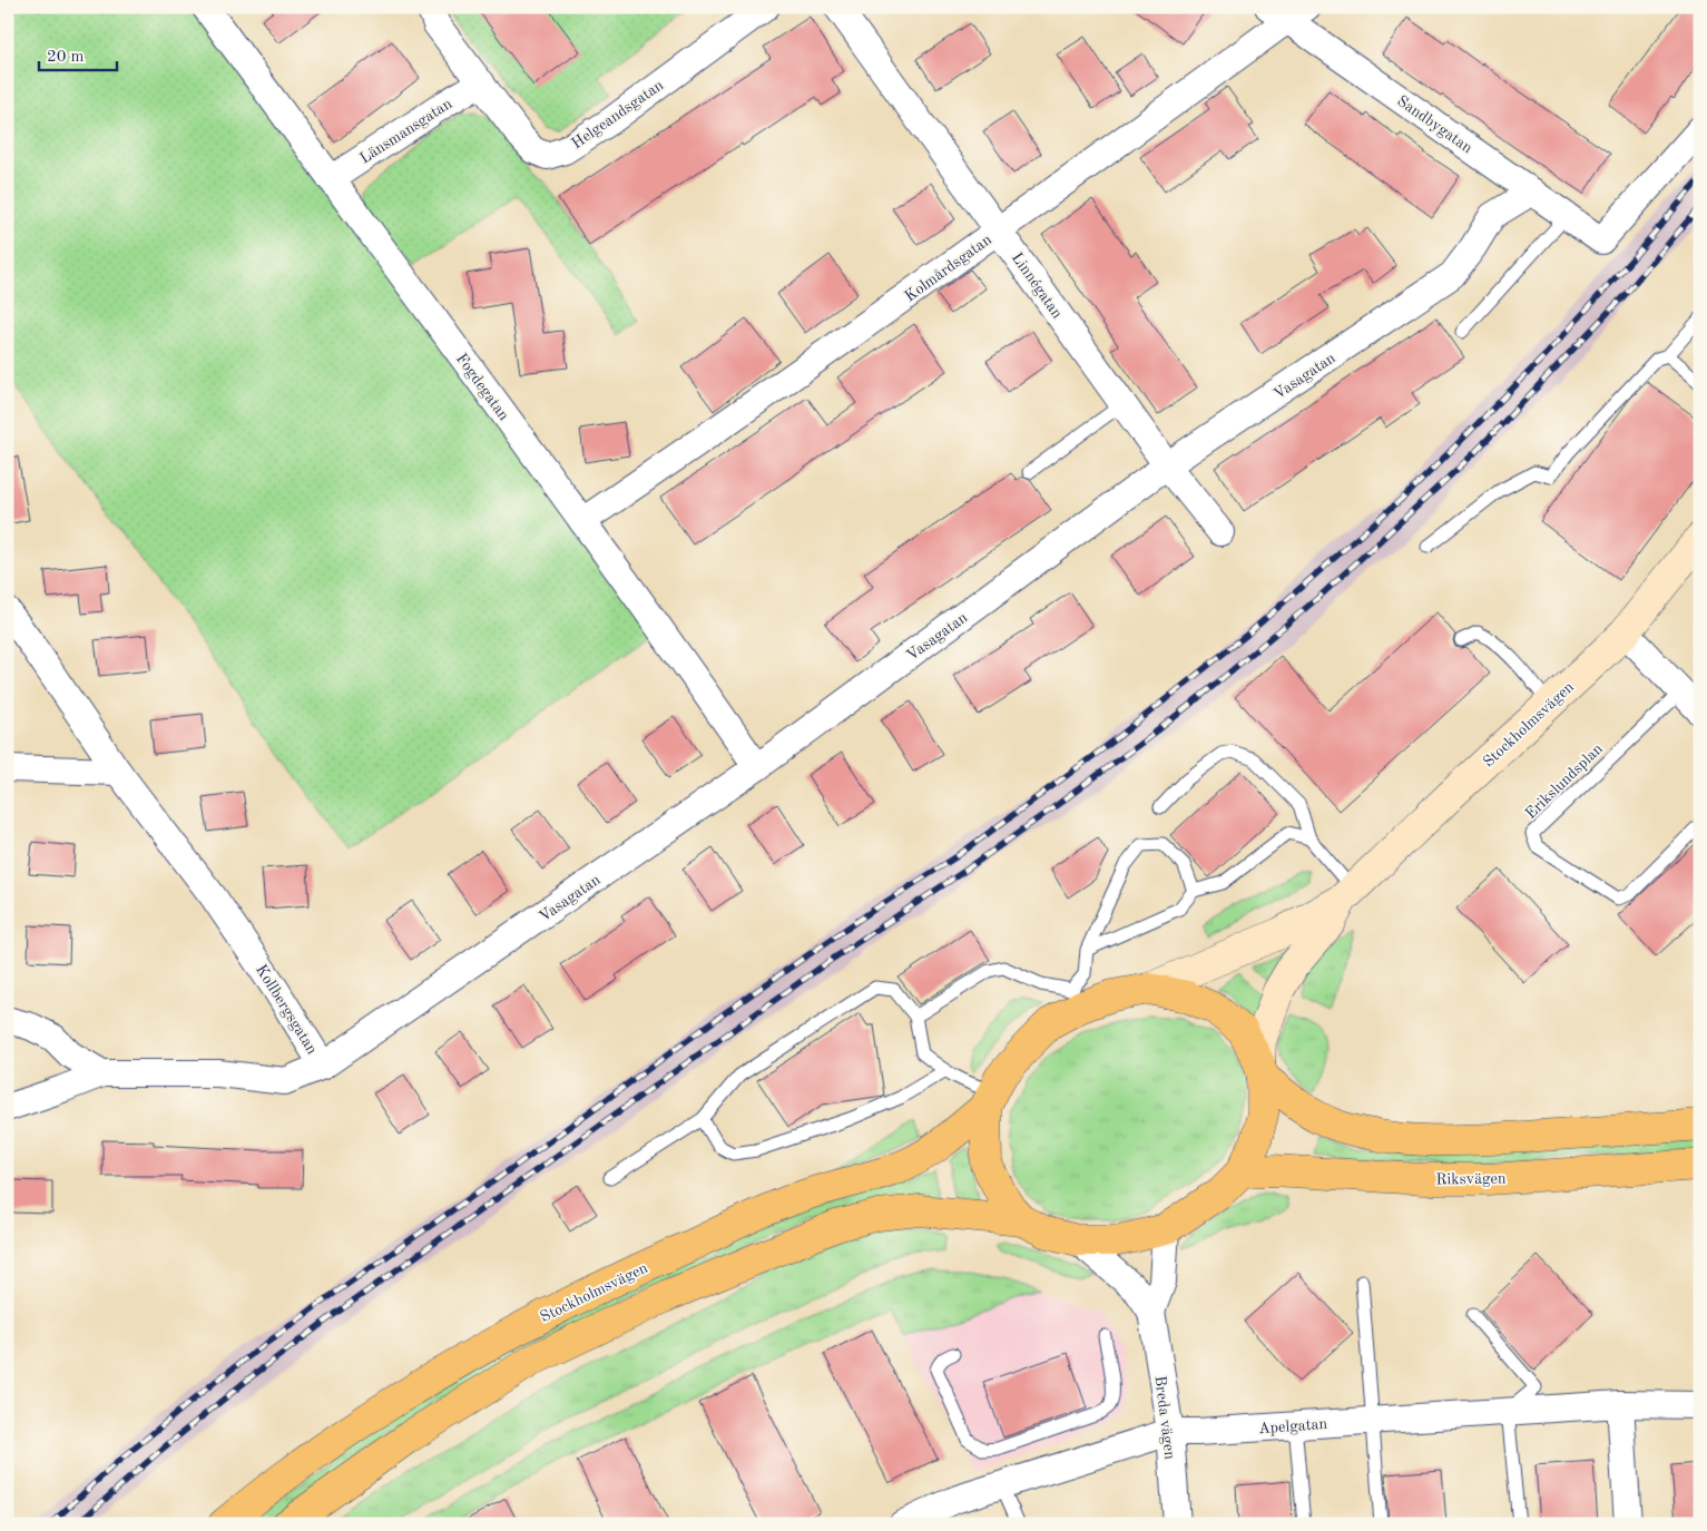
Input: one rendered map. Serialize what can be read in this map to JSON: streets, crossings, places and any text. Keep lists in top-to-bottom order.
{
  "streets": {
    "highway": ["Stockholmsvägen", "Riksvägen"],
    "street": [
      "Helgeandsgatan",
      "Sandbygatan",
      "Länsmansgatan",
      "Kolmårdsgatan",
      "Linnégatan",
      "Vasagatan",
      "Fogdegatan",
      "Kollbergsgatan",
      "Breda vägen",
      "Apelgatan"
    ],
    "lane": ["Erikslundsplan"]
  },
  "crossings": [
    ["Helgeandsgatan", "Länsmansgatan"],
    ["Sandbygatan", "Kolmårdsgatan"],
    ["Sandbygatan", "Vasagatan"],
    ["Länsmansgatan", "Fogdegatan"],
    ["Kolmårdsgatan", "Linnégatan"],
    ["Kolmårdsgatan", "Fogdegatan"],
    ["Linnégatan", "Vasagatan"],
    ["Vasagatan", "Fogdegatan"],
    ["Vasagatan", "Kollbergsgatan"],
    ["Breda vägen", "Apelgatan"]
  ],
  "scale_bar": "20 m"
}
